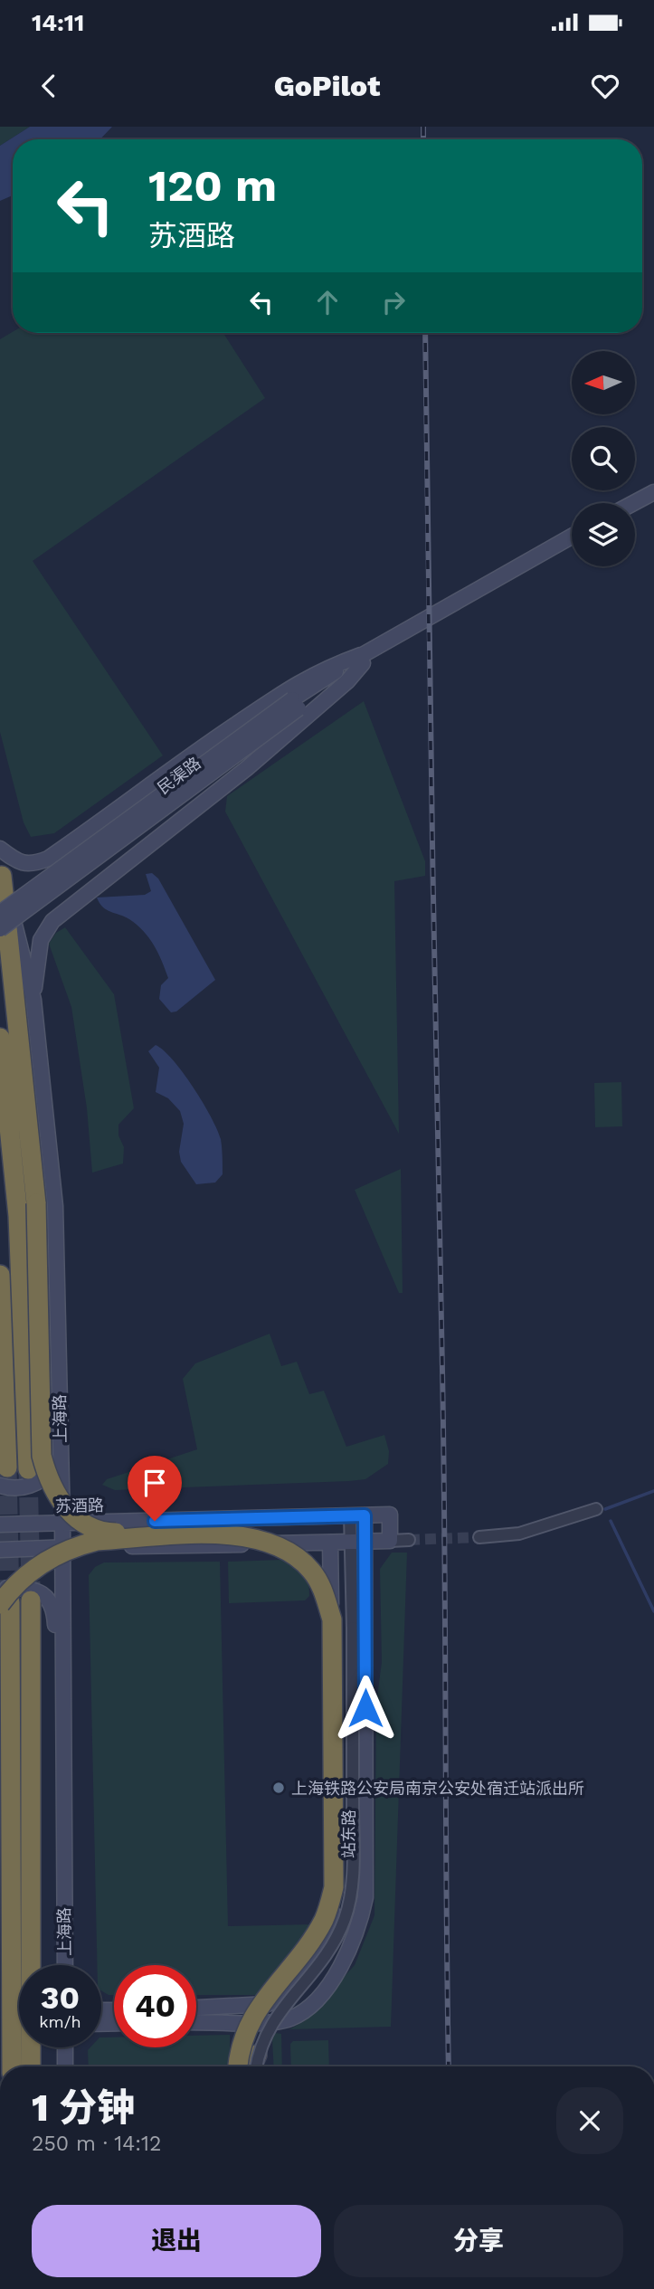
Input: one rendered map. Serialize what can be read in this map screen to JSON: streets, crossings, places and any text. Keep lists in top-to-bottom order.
{
  "streets": {
    "highway": ["上海路"],
    "main road": ["民渠路", "苏酒路", "站东路"]
  },
  "crossings": [
    ["上海路", "苏酒路"],
    ["苏酒路", "站东路"]
  ],
  "places": ["上海铁路公安局南京公安处宿迁站派出所"],
  "north": "left",
  "page": {
    "status": "14:11",
    "header": "GoPilot",
    "turn": ["120 m", "苏酒路"],
    "speed": "30 km/h",
    "limit": "40",
    "heading": ["1 分钟", "250 m · 14:12"],
    "buttons": ["退出", "分享"]
  }
}
